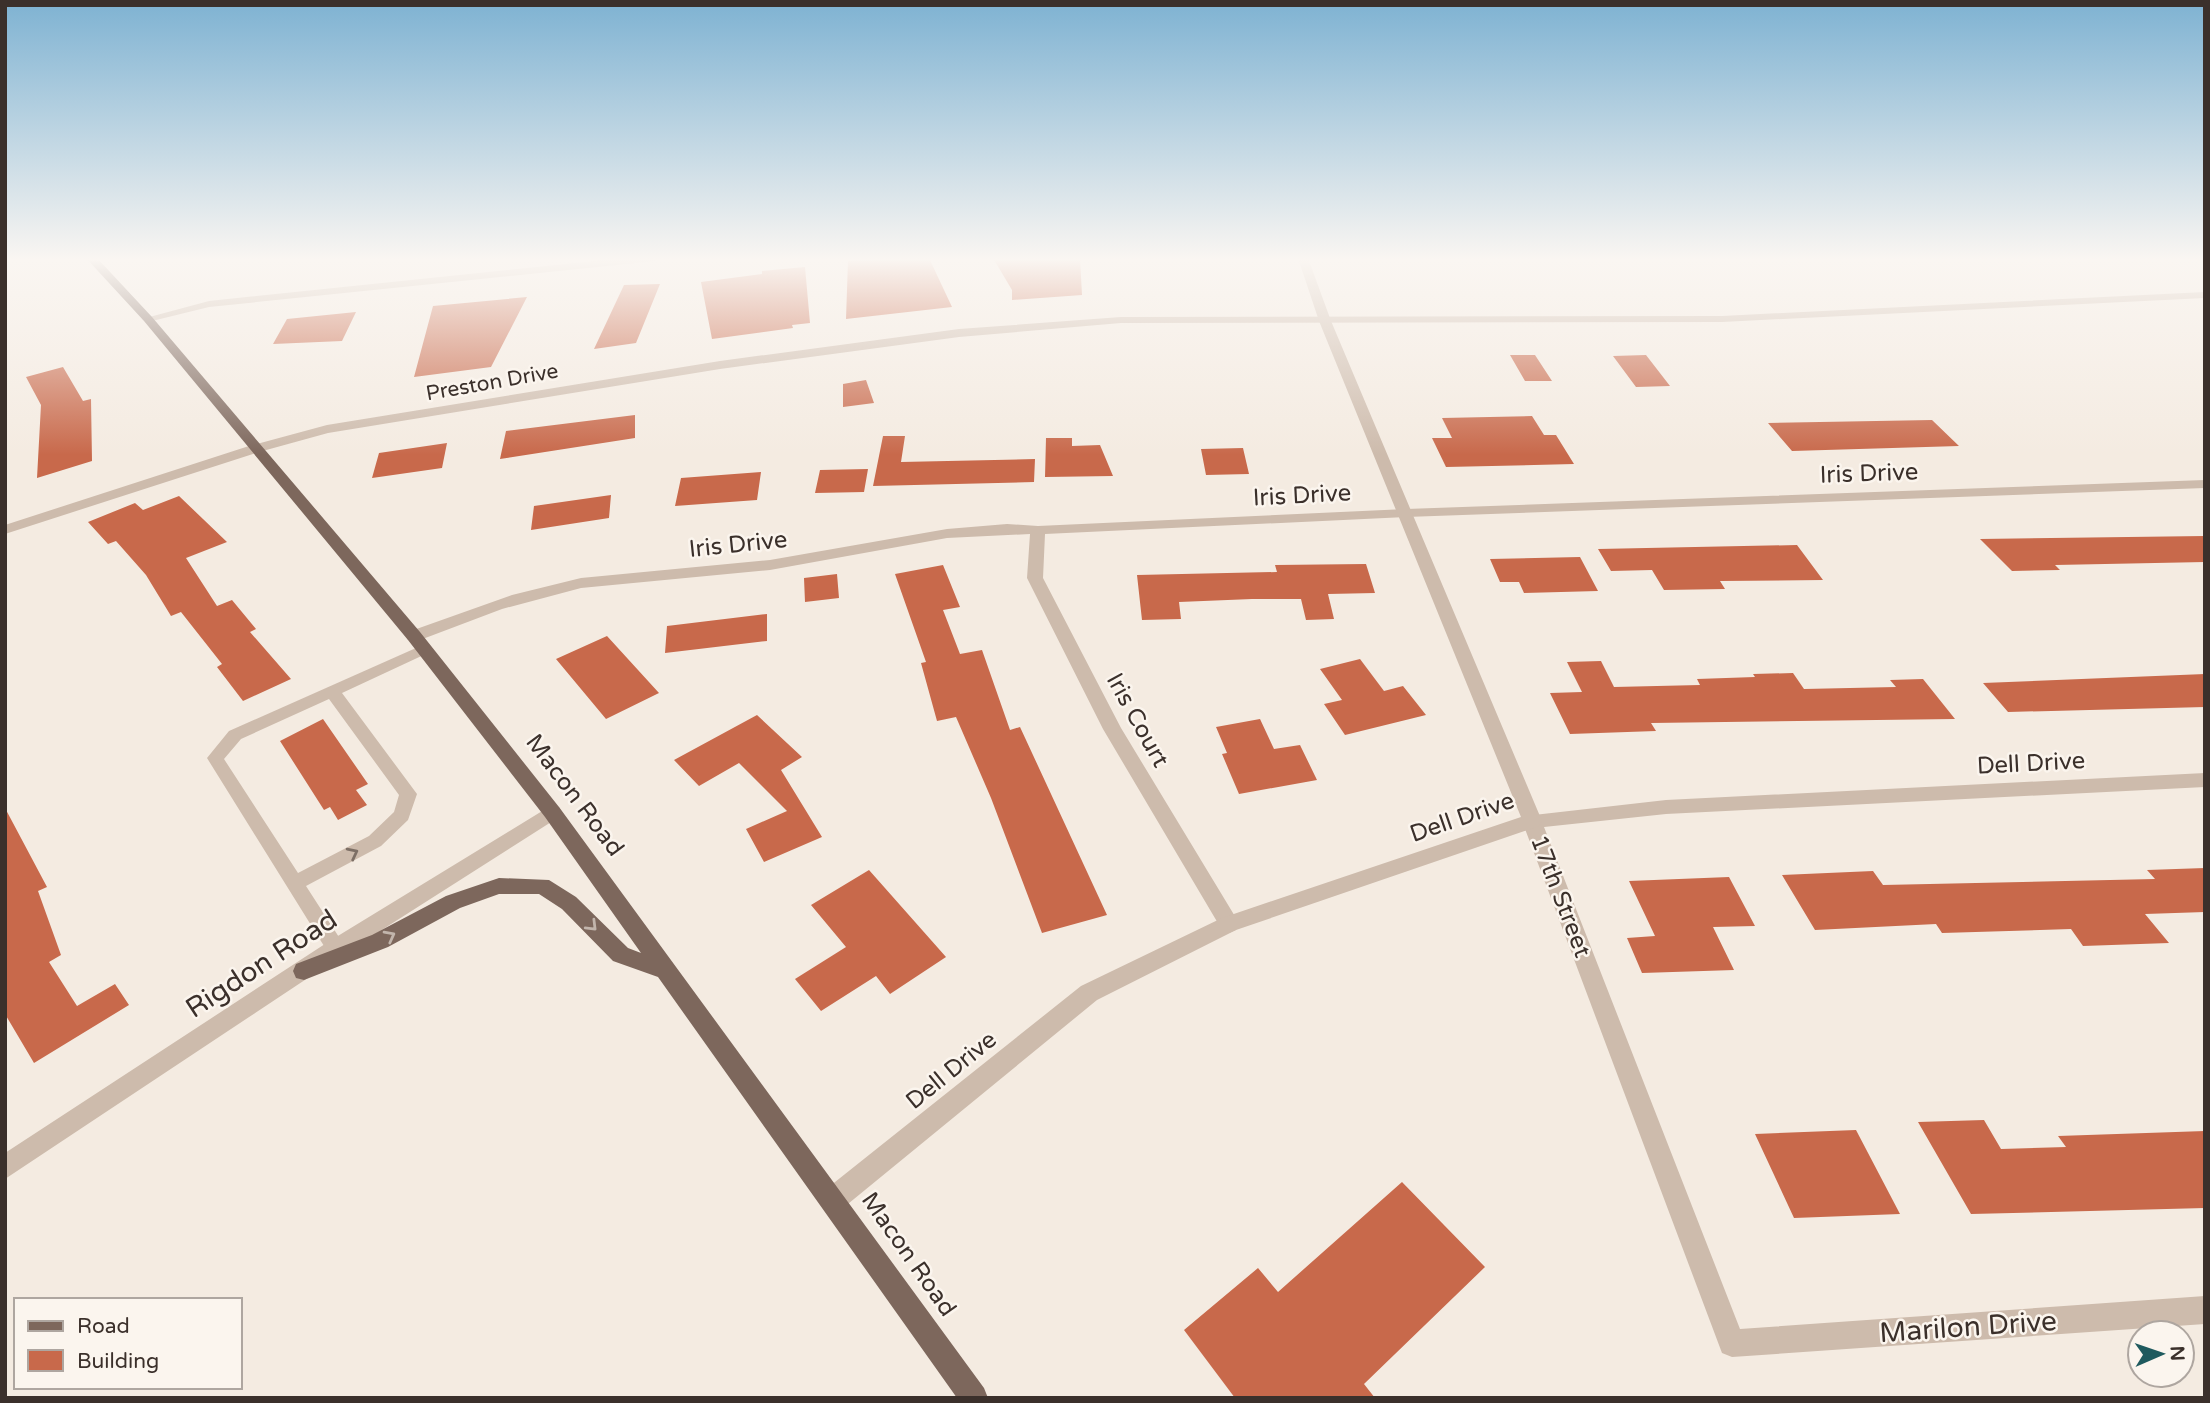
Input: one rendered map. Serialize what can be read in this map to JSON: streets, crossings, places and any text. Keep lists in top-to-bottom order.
{
  "streets": {
    "main road": ["Macon Road"],
    "street": [
      "Preston Drive",
      "Iris Drive",
      "Iris Court",
      "Dell Drive",
      "17th Street",
      "Rigdon Road",
      "Marilon Drive"
    ]
  },
  "crossings": [
    ["Preston Drive", "Macon Road"],
    ["Iris Drive", "Iris Court"],
    ["Iris Drive", "Macon Road"],
    ["Iris Drive", "17th Street"],
    ["Iris Court", "Dell Drive"],
    ["Dell Drive", "Macon Road"],
    ["Dell Drive", "17th Street"],
    ["Macon Road", "Rigdon Road"],
    ["17th Street", "Marilon Drive"]
  ],
  "legend": ["Road", "Building"],
  "north": "right"
}
